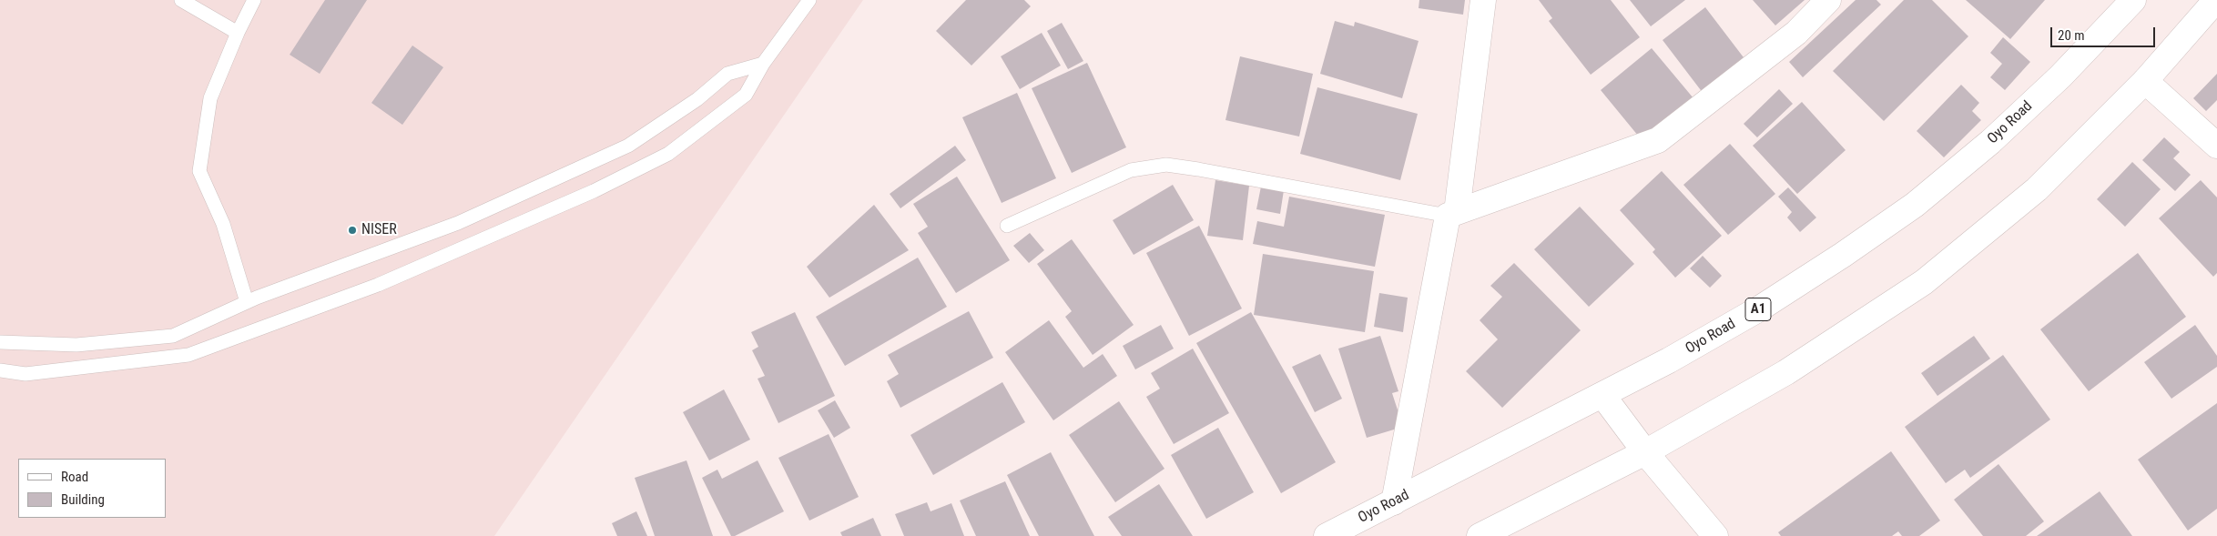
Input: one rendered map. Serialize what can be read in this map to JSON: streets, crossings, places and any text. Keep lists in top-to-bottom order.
{
  "streets": {
    "main road": ["Oyo Road", "A1"]
  },
  "places": ["NISER"],
  "legend": ["Road", "Building"],
  "scale_bar": "20 m"
}
